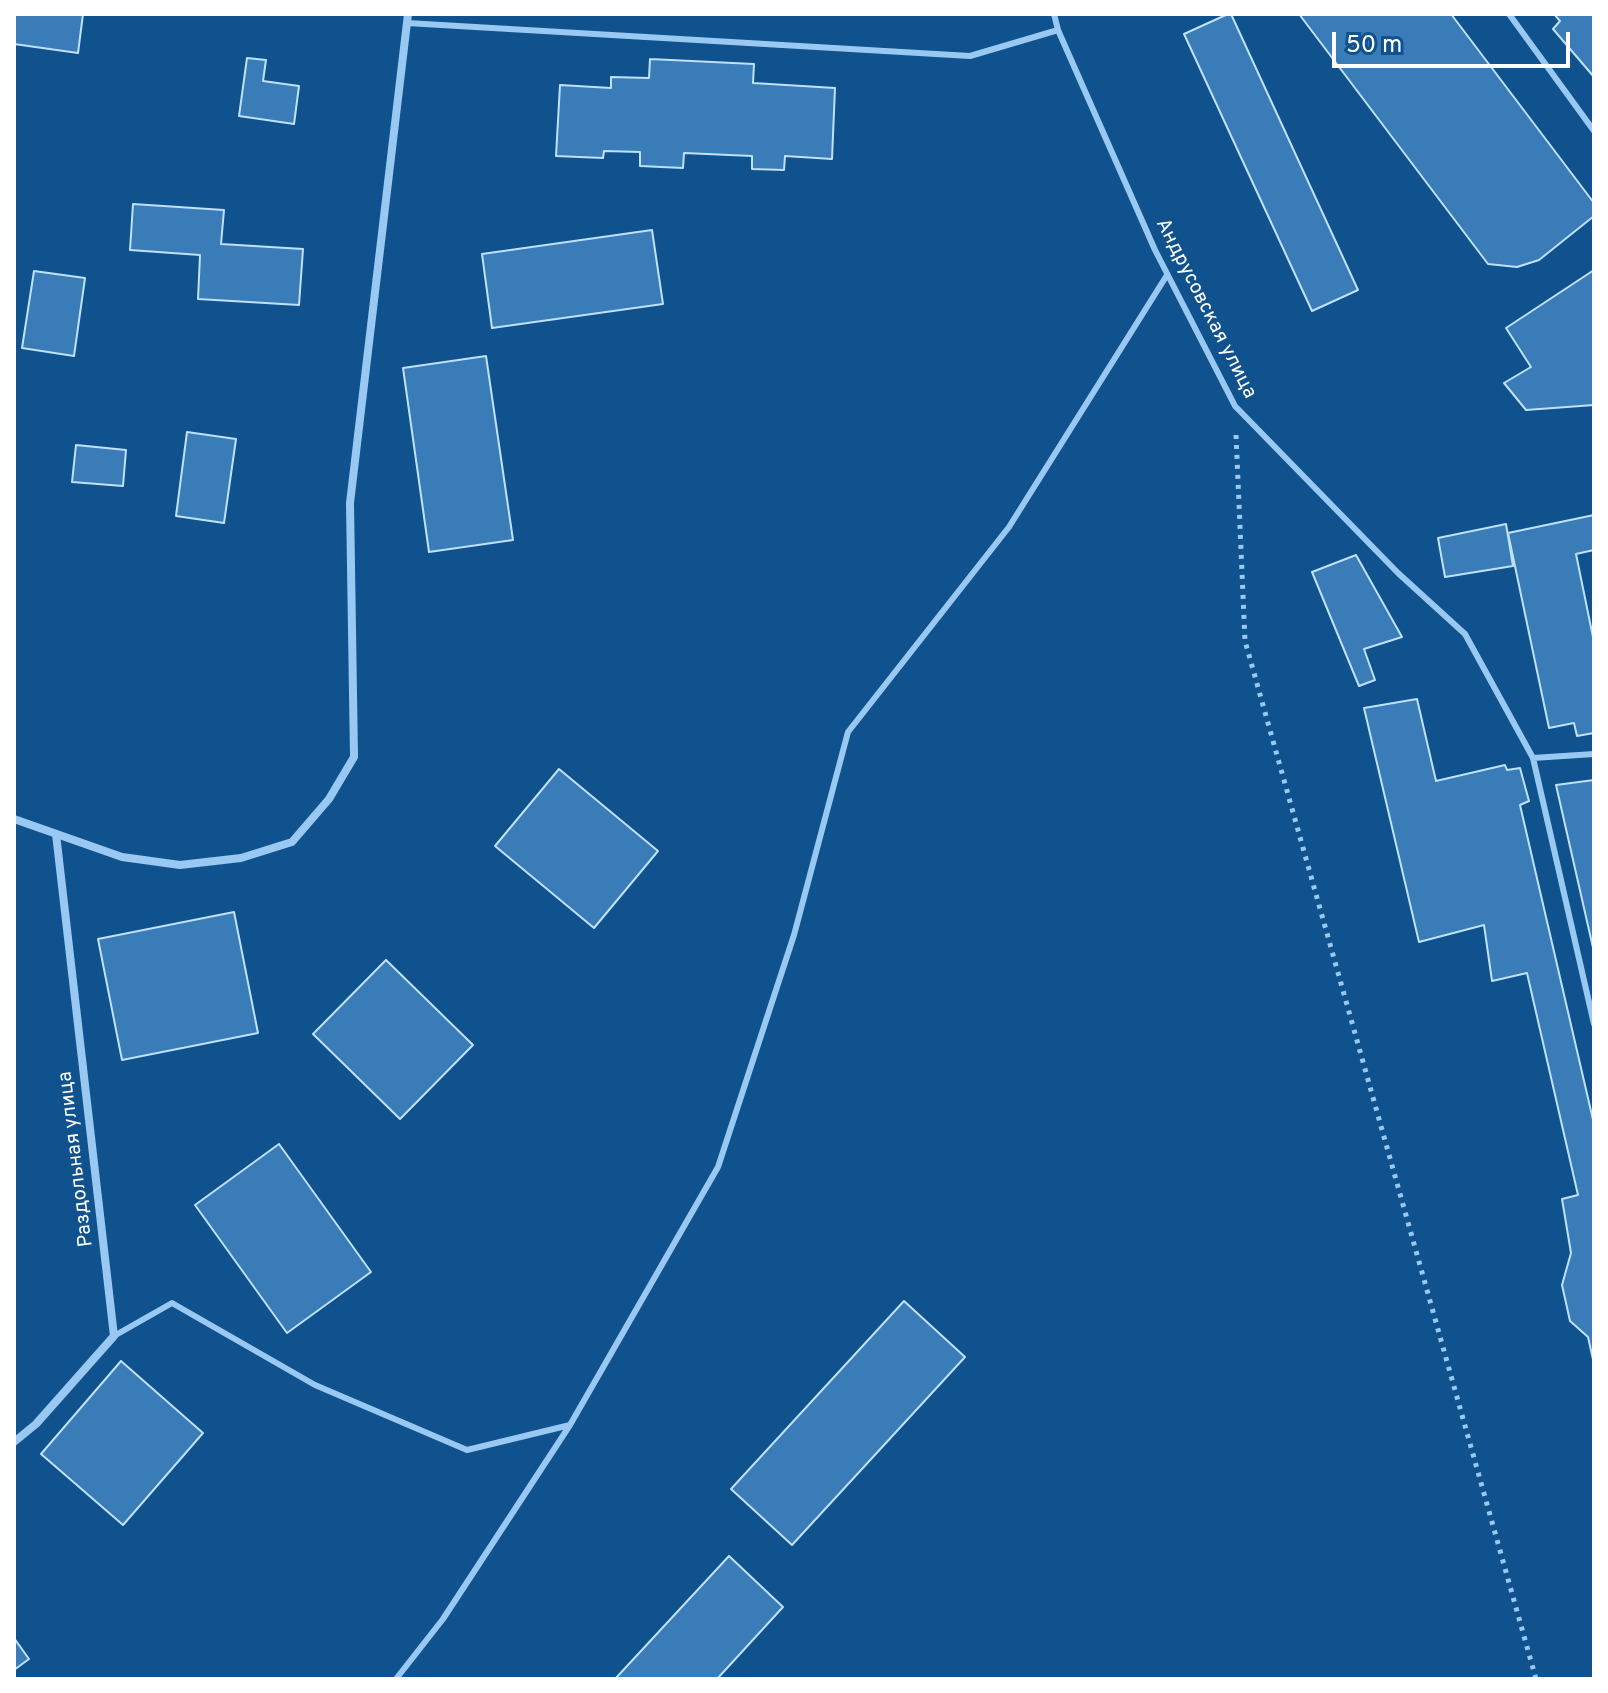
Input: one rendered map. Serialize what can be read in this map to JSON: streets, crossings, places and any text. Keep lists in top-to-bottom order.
{
  "streets": {
    "street": ["Раздольная улица"],
    "lane": ["Андрусовская улица"]
  },
  "scale_bar": "50 m"
}
